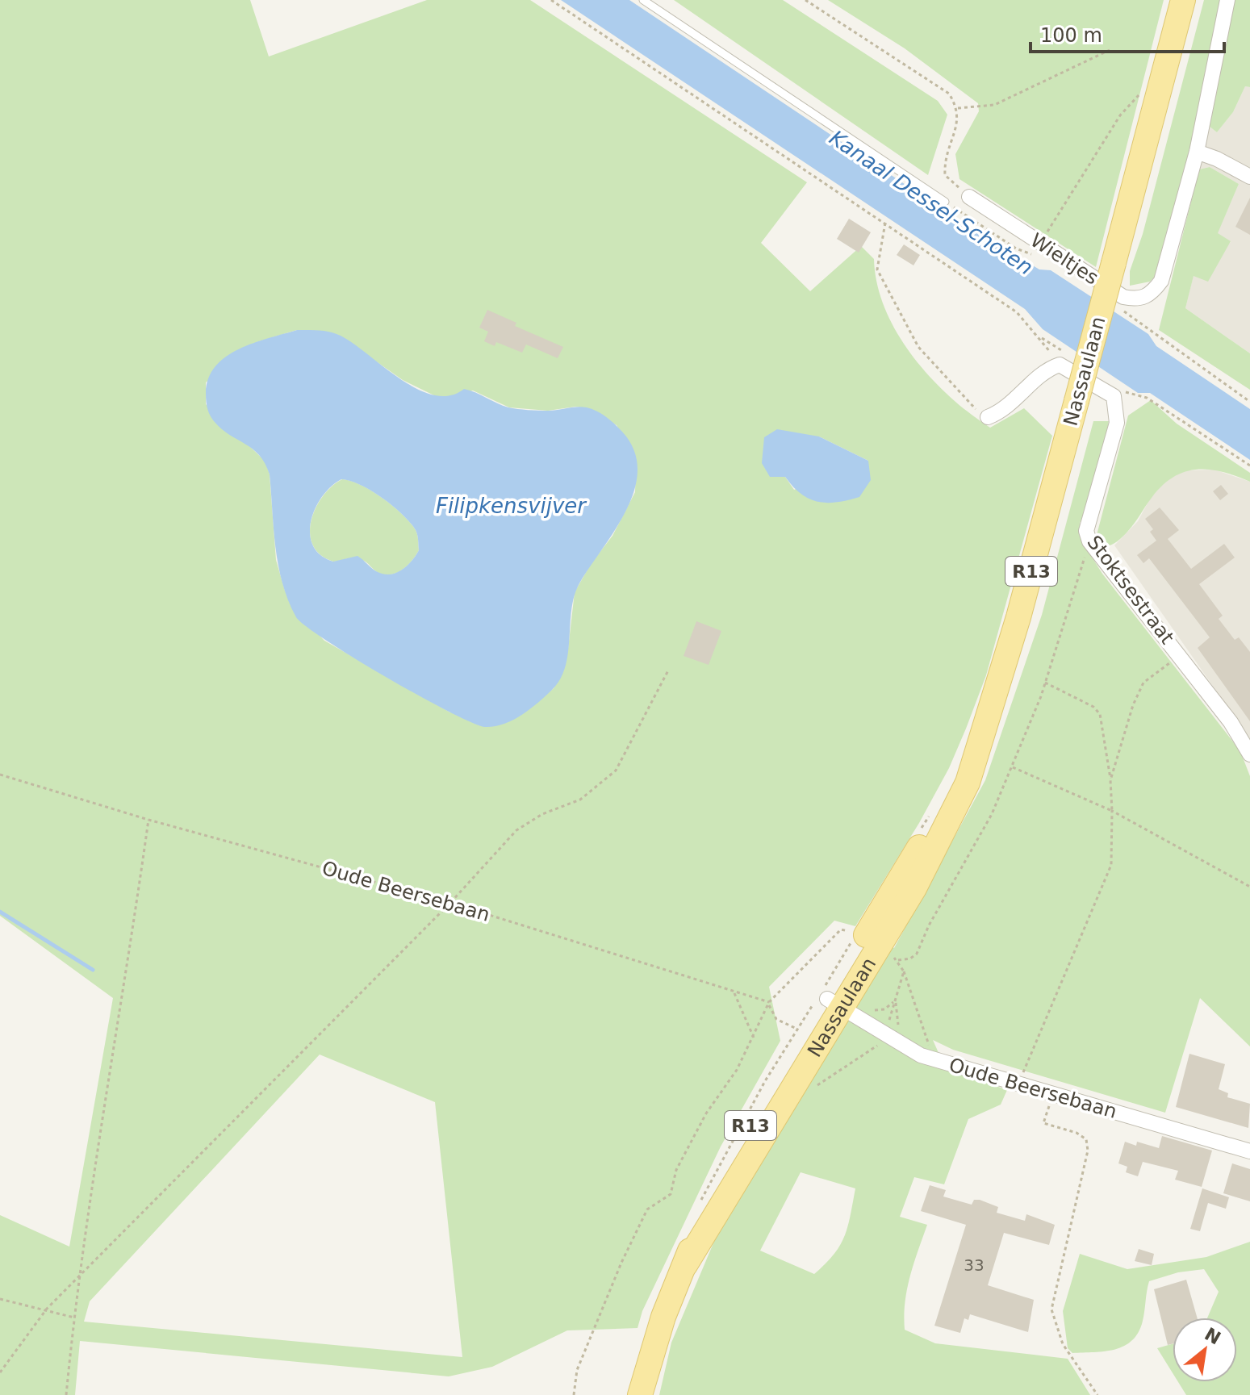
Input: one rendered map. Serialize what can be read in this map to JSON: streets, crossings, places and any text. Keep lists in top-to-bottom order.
{
  "streets": {
    "main road": ["Nassaulaan", "R13"],
    "street": ["Wieltjes", "Stoktsestraat", "Oude Beersebaan"]
  },
  "crossings": [
    ["Nassaulaan", "Oude Beersebaan"]
  ],
  "water": ["Kanaal Dessel-Schoten", "Filipkensvijver"],
  "house_numbers": ["33"],
  "scale_bar": "100 m",
  "north": "top right"
}
